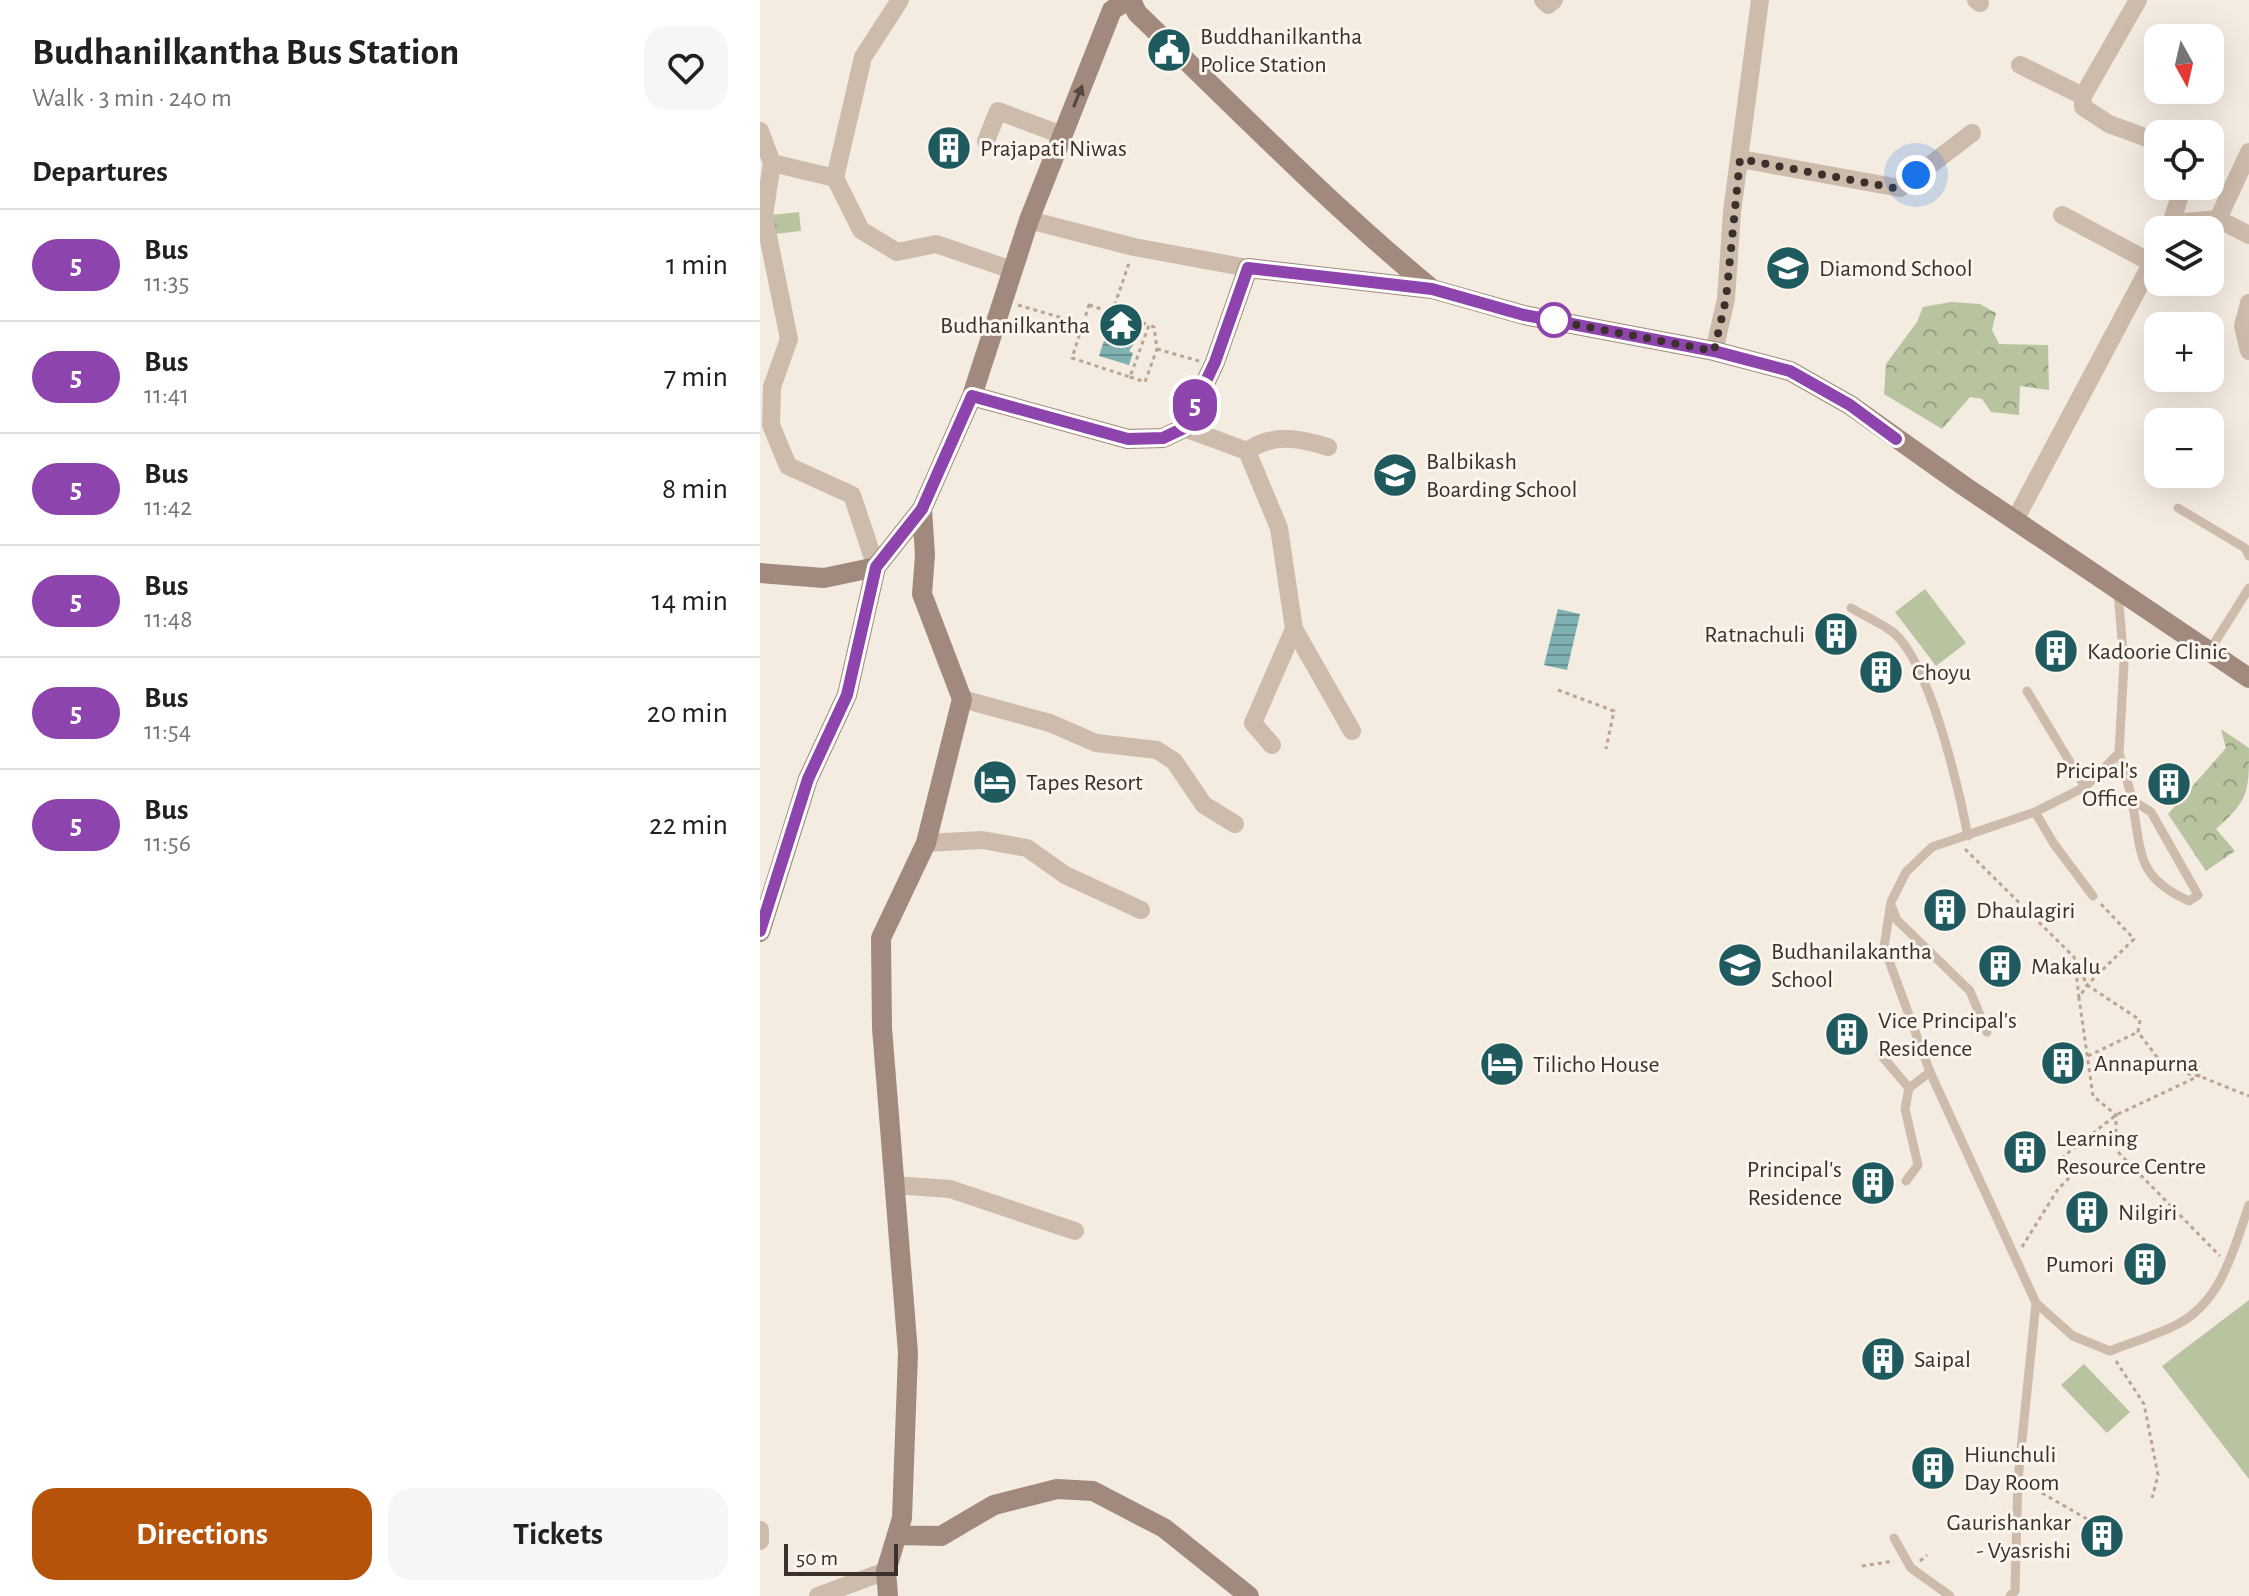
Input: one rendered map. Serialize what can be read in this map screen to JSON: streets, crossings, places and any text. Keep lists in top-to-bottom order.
{
  "places": {
    "public building": ["Buddhanilkantha Police Station"],
    "building": [
      "Prajapati Niwas",
      "Ratnachuli",
      "Kadoorie Clinic",
      "Choyu",
      "Pricipal's Office",
      "Dhaulagiri",
      "Makalu",
      "Vice Principal's Residence",
      "Annapurna",
      "Learning Resource Centre",
      "Principal's Residence",
      "Nilgiri",
      "Pumori",
      "Saipal",
      "Hiunchuli Day Room",
      "Gaurishankar - Vyasrishi"
    ],
    "school or university": ["Diamond School", "Balbikash Boarding School", "Budhanilakantha School"],
    "temple": ["Budhanilkantha"],
    "hotel": ["Tapes Resort", "Tilicho House"]
  },
  "lines": ["bus line 5"],
  "scale_bar": "50 m",
  "north": "bottom",
  "page": {
    "heading": [
      ["Budhanilkantha Bus Station", "Walk · 3 min · 240 m"],
      "Departures"
    ],
    "on_map": "5",
    "map_buttons": ["+", "−"],
    "list": [
      {
        "mark": "5",
        "name": "Bus",
        "note": "11:35",
        "value": "1 min"
      },
      {
        "mark": "5",
        "name": "Bus",
        "note": "11:41",
        "value": "7 min"
      },
      {
        "mark": "5",
        "name": "Bus",
        "note": "11:42",
        "value": "8 min"
      },
      {
        "mark": "5",
        "name": "Bus",
        "note": "11:48",
        "value": "14 min"
      },
      {
        "mark": "5",
        "name": "Bus",
        "note": "11:54",
        "value": "20 min"
      },
      {
        "mark": "5",
        "name": "Bus",
        "note": "11:56",
        "value": "22 min"
      }
    ],
    "buttons": ["Directions", "Tickets"],
    "scale": "50 m"
  }
}
